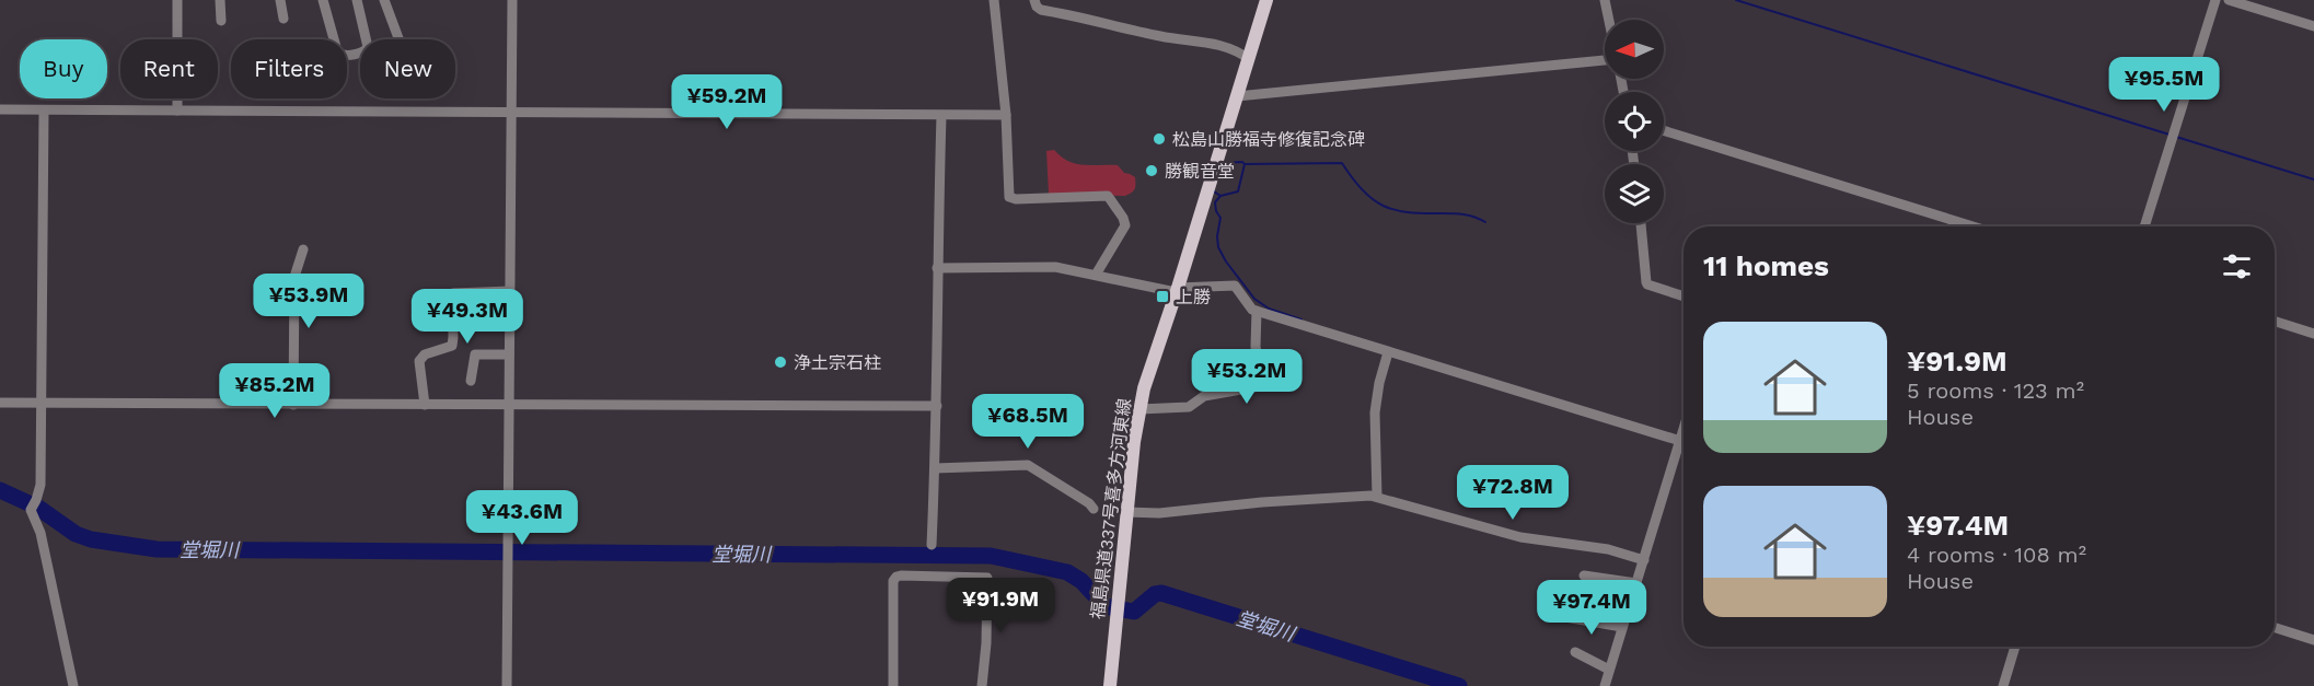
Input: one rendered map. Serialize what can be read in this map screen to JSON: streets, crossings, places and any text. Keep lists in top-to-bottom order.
{
  "streets": {
    "main road": ["福島県道337号喜多方河東線"]
  },
  "water": ["堂堀川"],
  "places": {
    "other": ["松島山勝福寺修復記念碑", "勝観音堂", "浄土宗石柱"],
    "transit": ["上勝"]
  },
  "north": "left",
  "page": {
    "chip": [
      "Buy",
      "Rent",
      "Filters",
      "New"
    ],
    "price": [
      "¥95.5M",
      "¥59.2M",
      "¥53.9M",
      "¥49.3M",
      "¥53.2M",
      "¥85.2M",
      "¥68.5M",
      "¥72.8M",
      "¥43.6M",
      "¥91.9M",
      "¥97.4M"
    ],
    "heading": "11 homes",
    "list": [
      {
        "name": "¥91.9M",
        "note": "5 rooms · 123 m² · House"
      },
      {
        "name": "¥97.4M",
        "note": "4 rooms · 108 m² · House"
      }
    ]
  }
}
